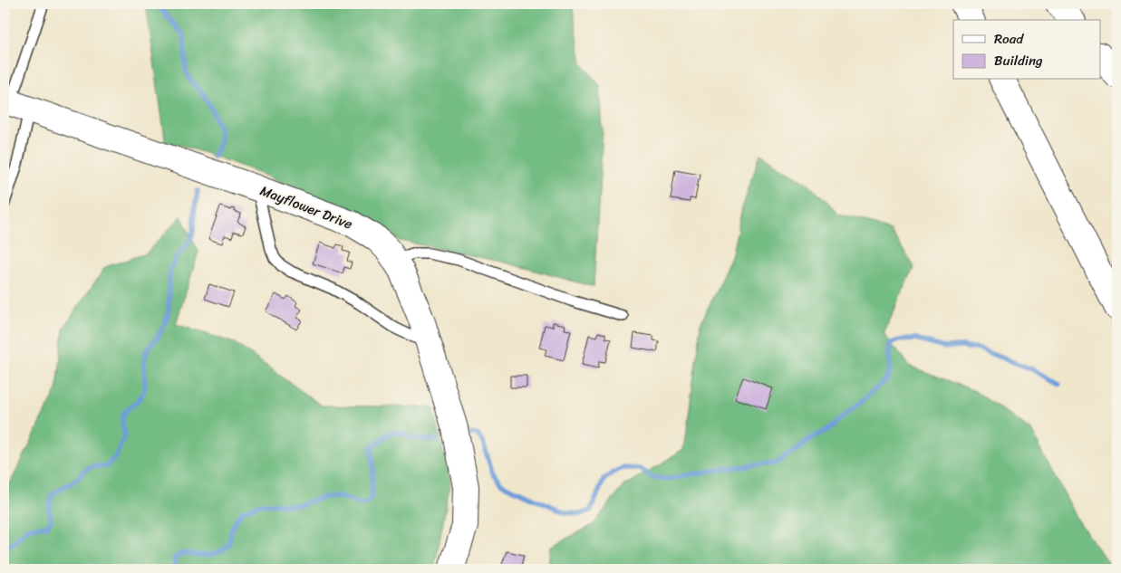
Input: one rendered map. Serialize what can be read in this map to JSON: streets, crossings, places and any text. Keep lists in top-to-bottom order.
{
  "streets": {
    "main road": ["Mayflower Drive"]
  },
  "legend": ["Road", "Building"]
}
